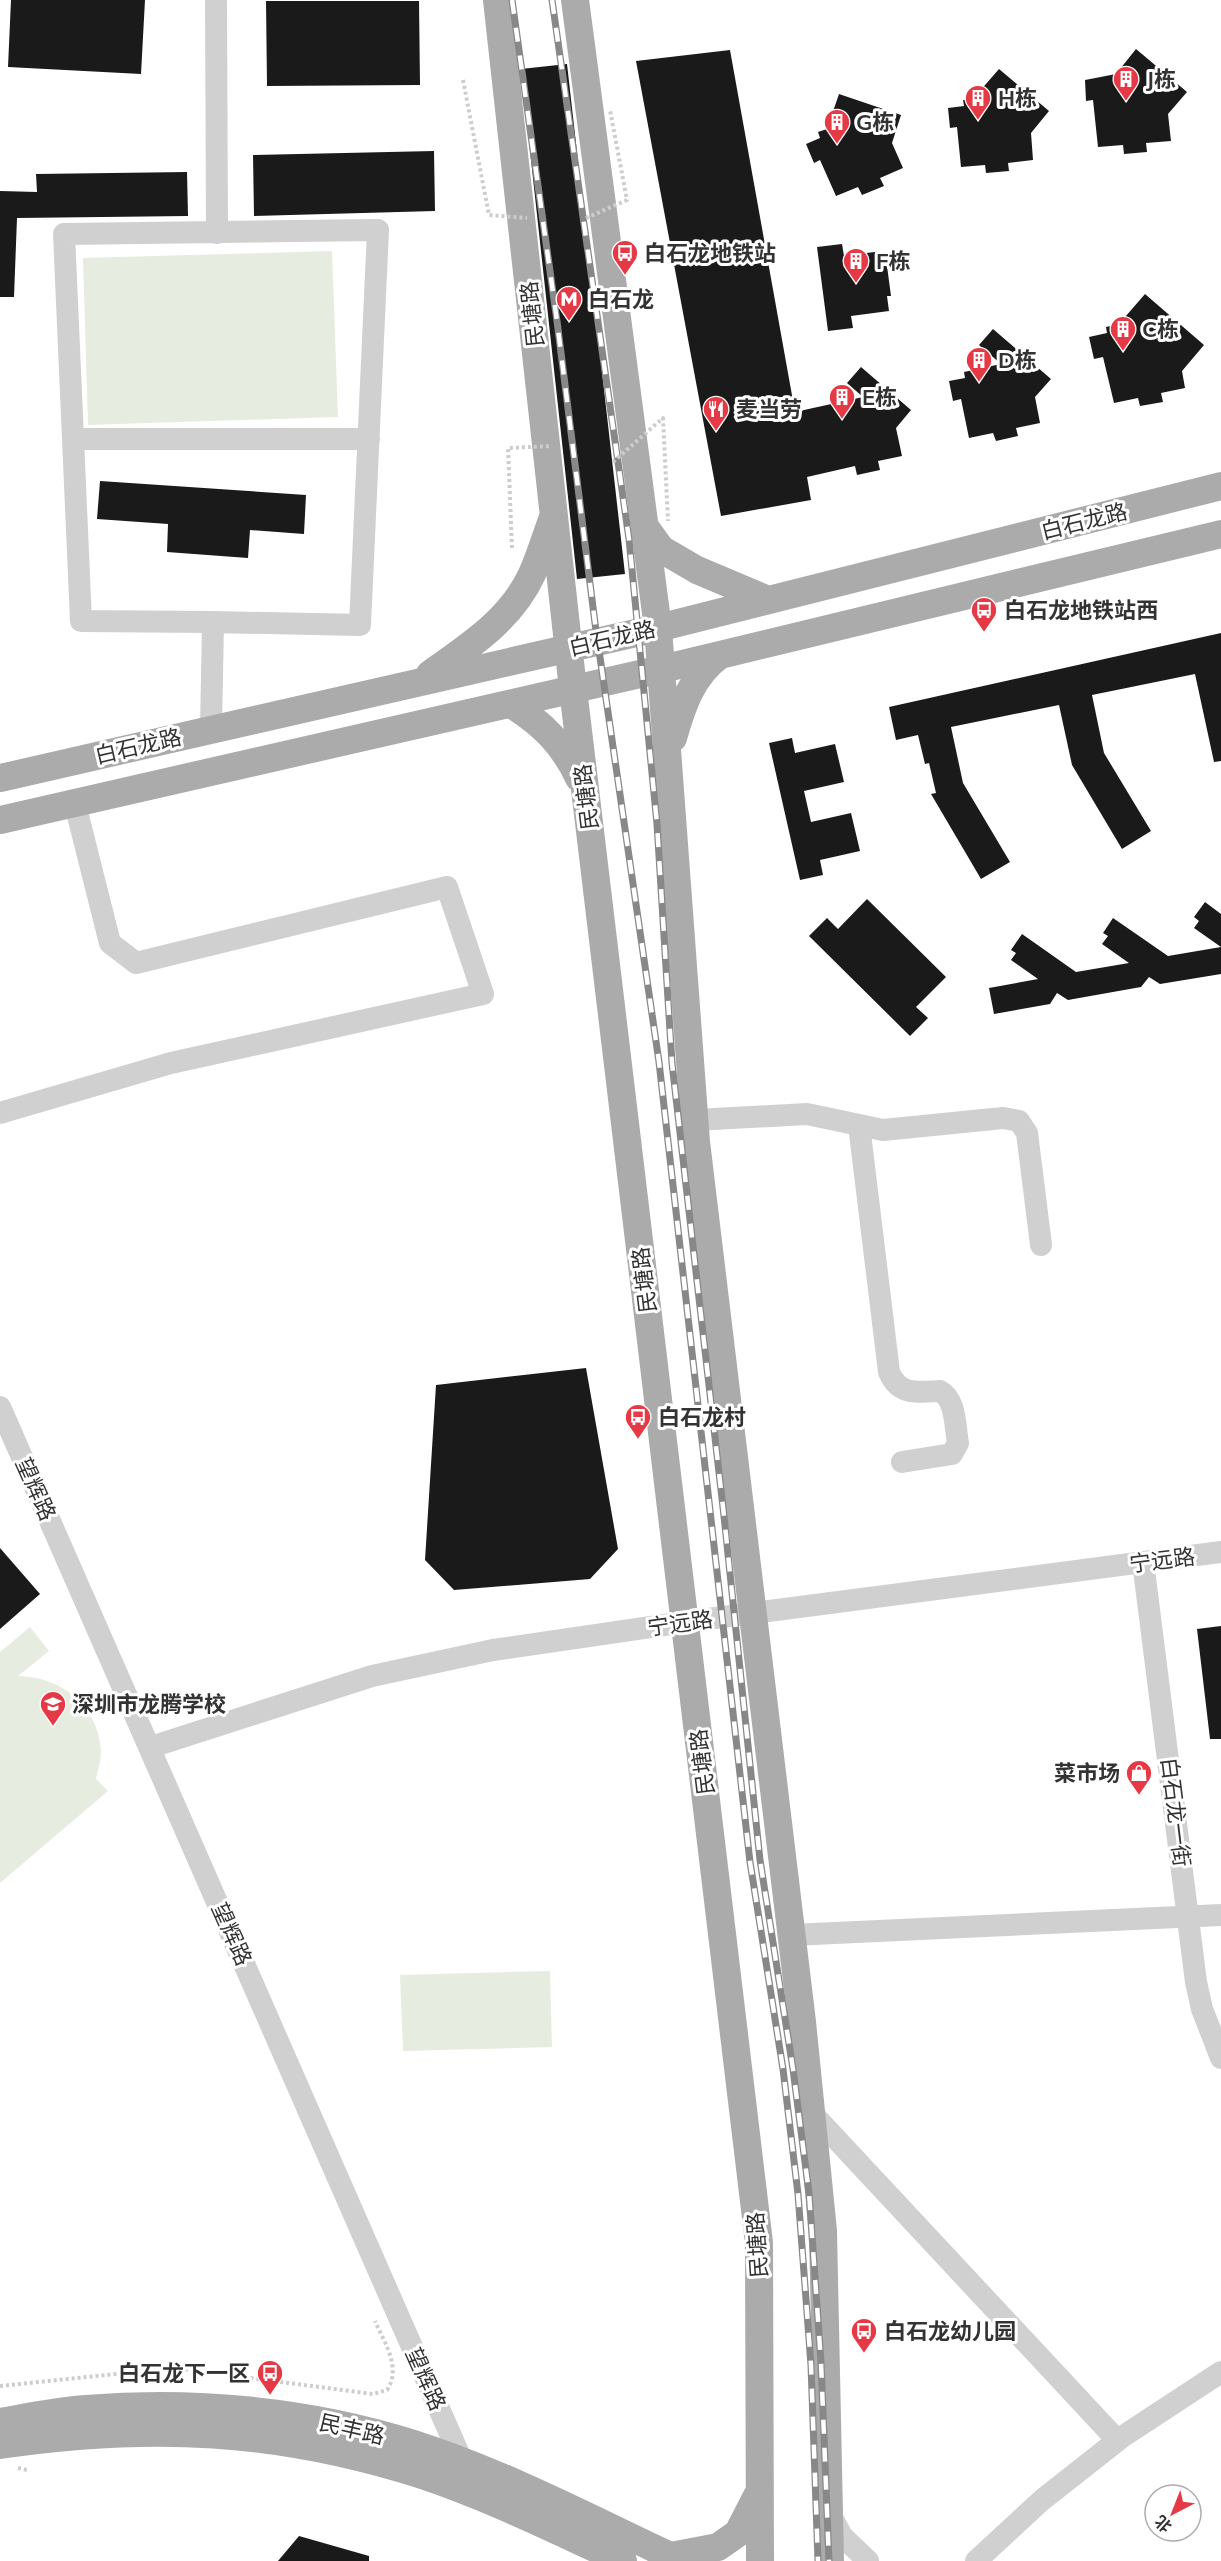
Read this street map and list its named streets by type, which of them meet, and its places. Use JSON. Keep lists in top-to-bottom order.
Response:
{
  "streets": {
    "main road": ["民塘路", "白石龙路", "民丰路"],
    "street": ["望辉路", "宁远路", "白石龙一街"]
  },
  "crossings": [
    ["民塘路", "白石龙路"],
    ["民塘路", "宁远路"],
    ["望辉路", "宁远路"],
    ["望辉路", "民丰路"],
    ["宁远路", "白石龙一街"]
  ],
  "places": {
    "building": [
      "J栋",
      "H栋",
      "G栋",
      "F栋",
      "C栋",
      "D栋",
      "E栋"
    ],
    "bus stop": [
      "白石龙地铁站",
      "白石龙地铁站西",
      "白石龙村",
      "白石龙幼儿园",
      "白石龙下一区"
    ],
    "metro station": ["白石龙"],
    "restaurant": ["麦当劳"],
    "school or university": ["深圳市龙腾学校"],
    "shop": ["菜市场"]
  },
  "north": "bottom left"
}
